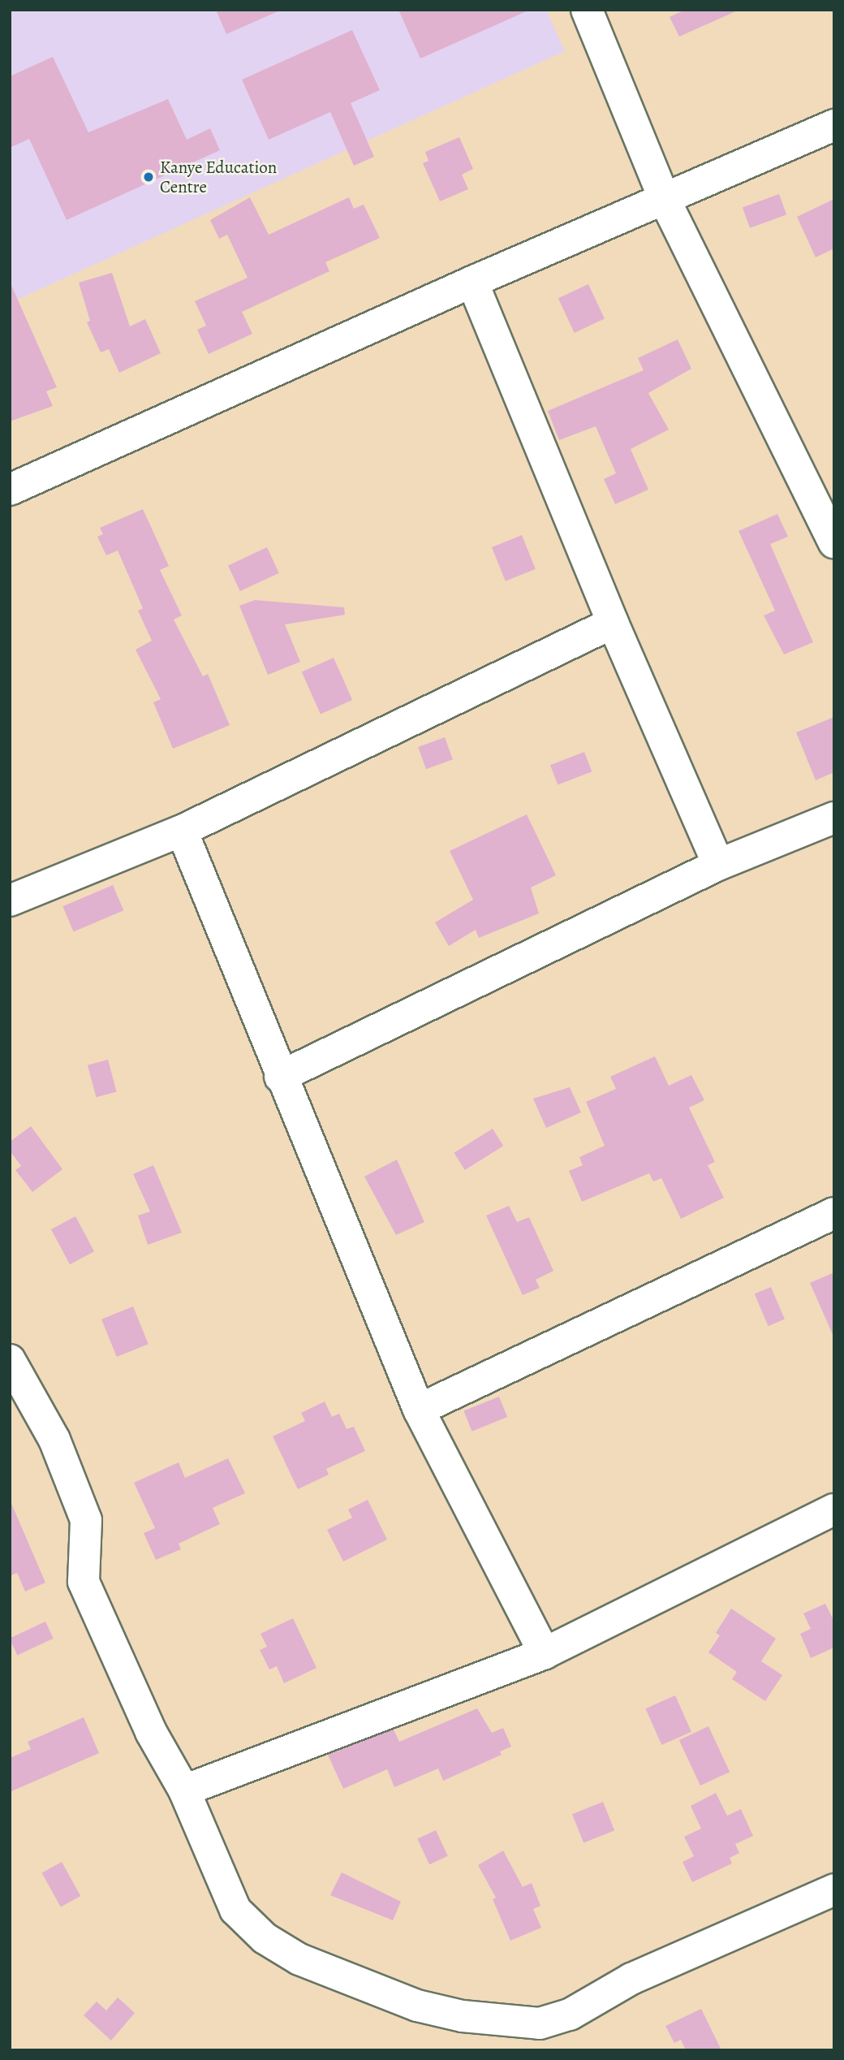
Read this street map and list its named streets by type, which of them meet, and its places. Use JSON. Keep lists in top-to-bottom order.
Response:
{
  "places": ["Kanye Education Centre"]
}
